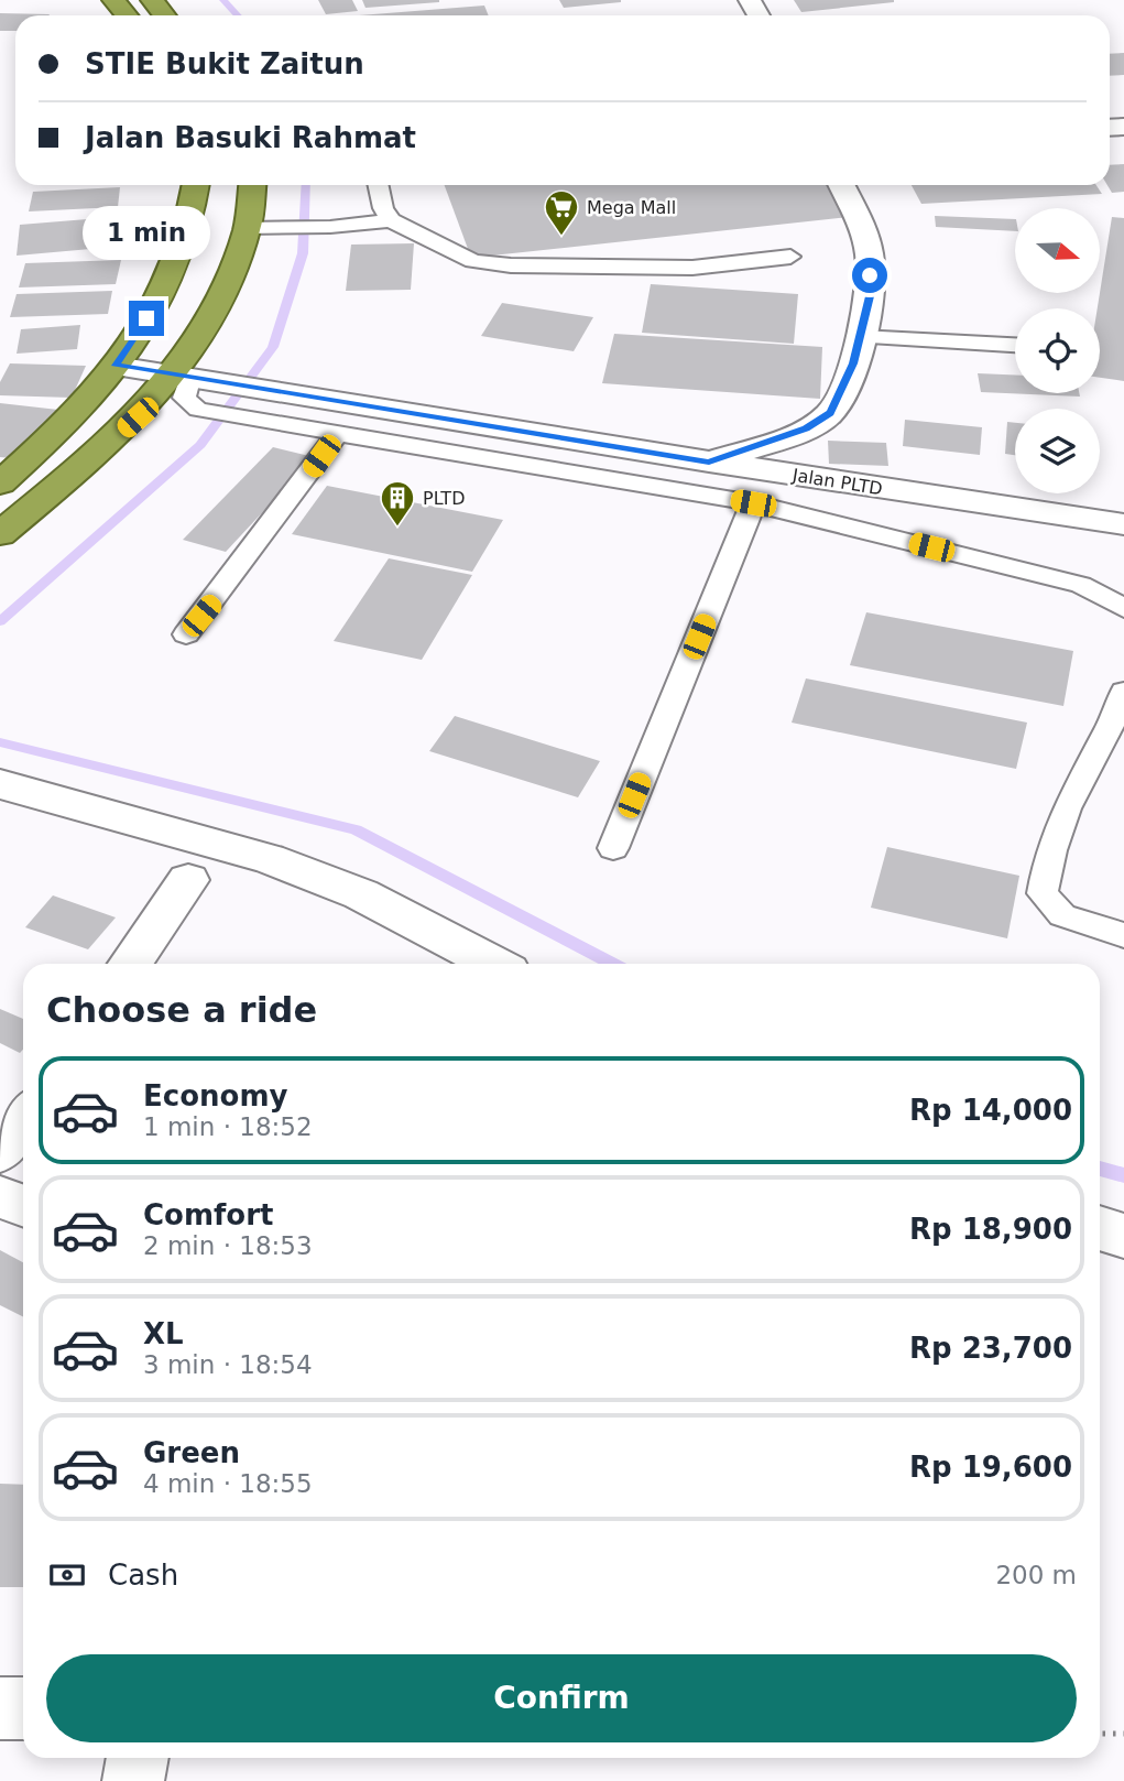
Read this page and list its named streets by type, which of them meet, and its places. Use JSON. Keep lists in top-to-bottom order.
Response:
{
  "streets": {
    "street": ["Jalan PLTD"]
  },
  "places": {
    "supermarket": ["Mega Mall"],
    "building": ["PLTD"]
  },
  "north": "right",
  "page": {
    "banner": ["STIE Bukit Zaitun", "Jalan Basuki Rahmat"],
    "bubble": "1 min",
    "heading": "Choose a ride",
    "list": [
      {
        "name": "Economy",
        "note": "1 min · 18:52",
        "value": "Rp 14,000"
      },
      {
        "name": "Comfort",
        "note": "2 min · 18:53",
        "value": "Rp 18,900"
      },
      {
        "name": "XL",
        "note": "3 min · 18:54",
        "value": "Rp 23,700"
      },
      {
        "name": "Green",
        "note": "4 min · 18:55",
        "value": "Rp 19,600"
      }
    ],
    "pay": ["Cash", "200 m"],
    "buttons": "Confirm"
  }
}
